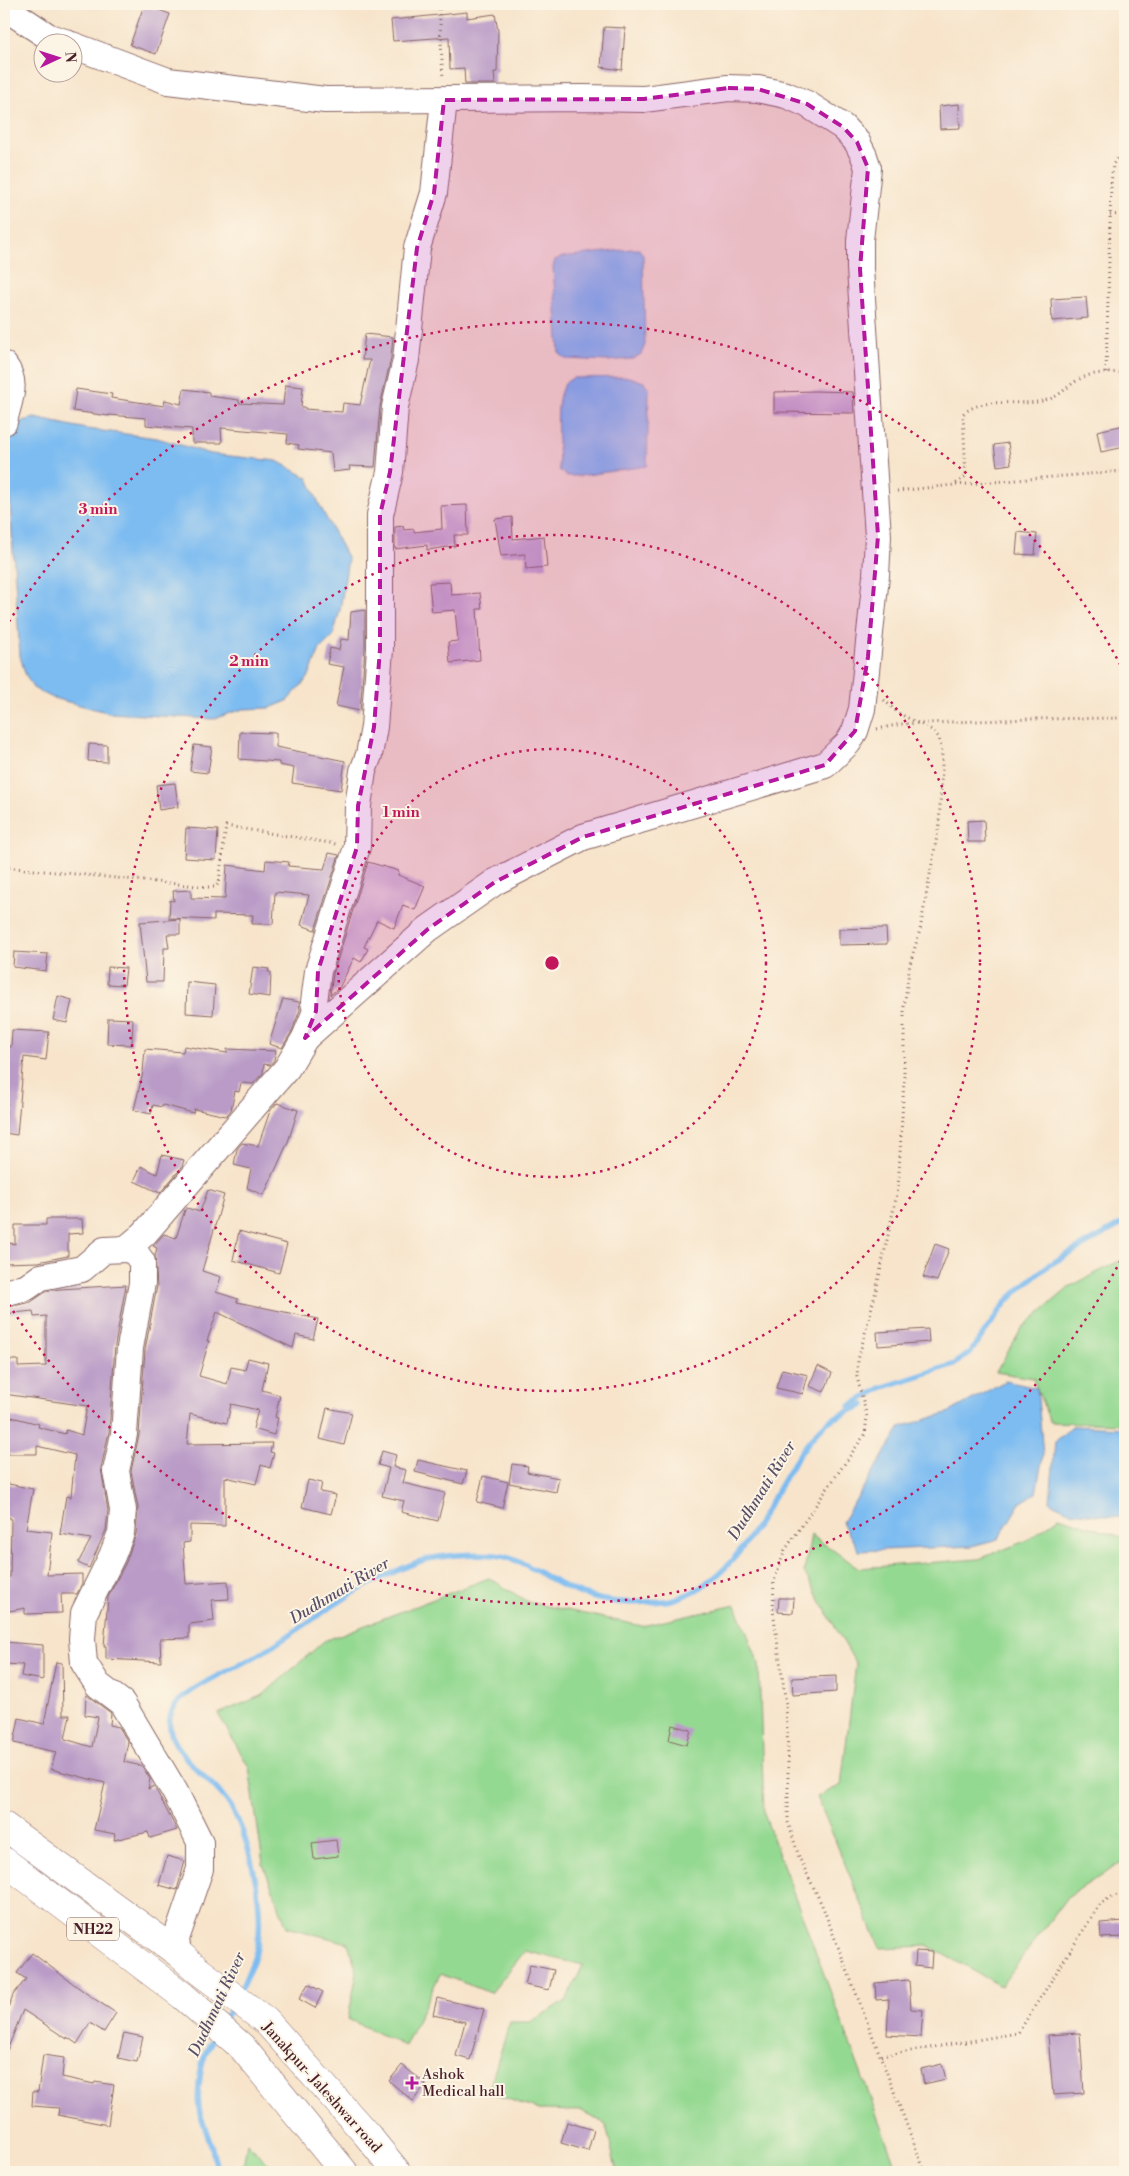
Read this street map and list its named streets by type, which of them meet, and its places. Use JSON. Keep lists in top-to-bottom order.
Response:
{
  "streets": {
    "highway": ["NH22", "Janakpur- Jaleshwar road"]
  },
  "water": ["Dudhmati River"],
  "places": {
    "health": ["Ashok Medical hall"]
  },
  "north": "right",
  "rings": ["3 min", "2 min", "1 min"]
}
